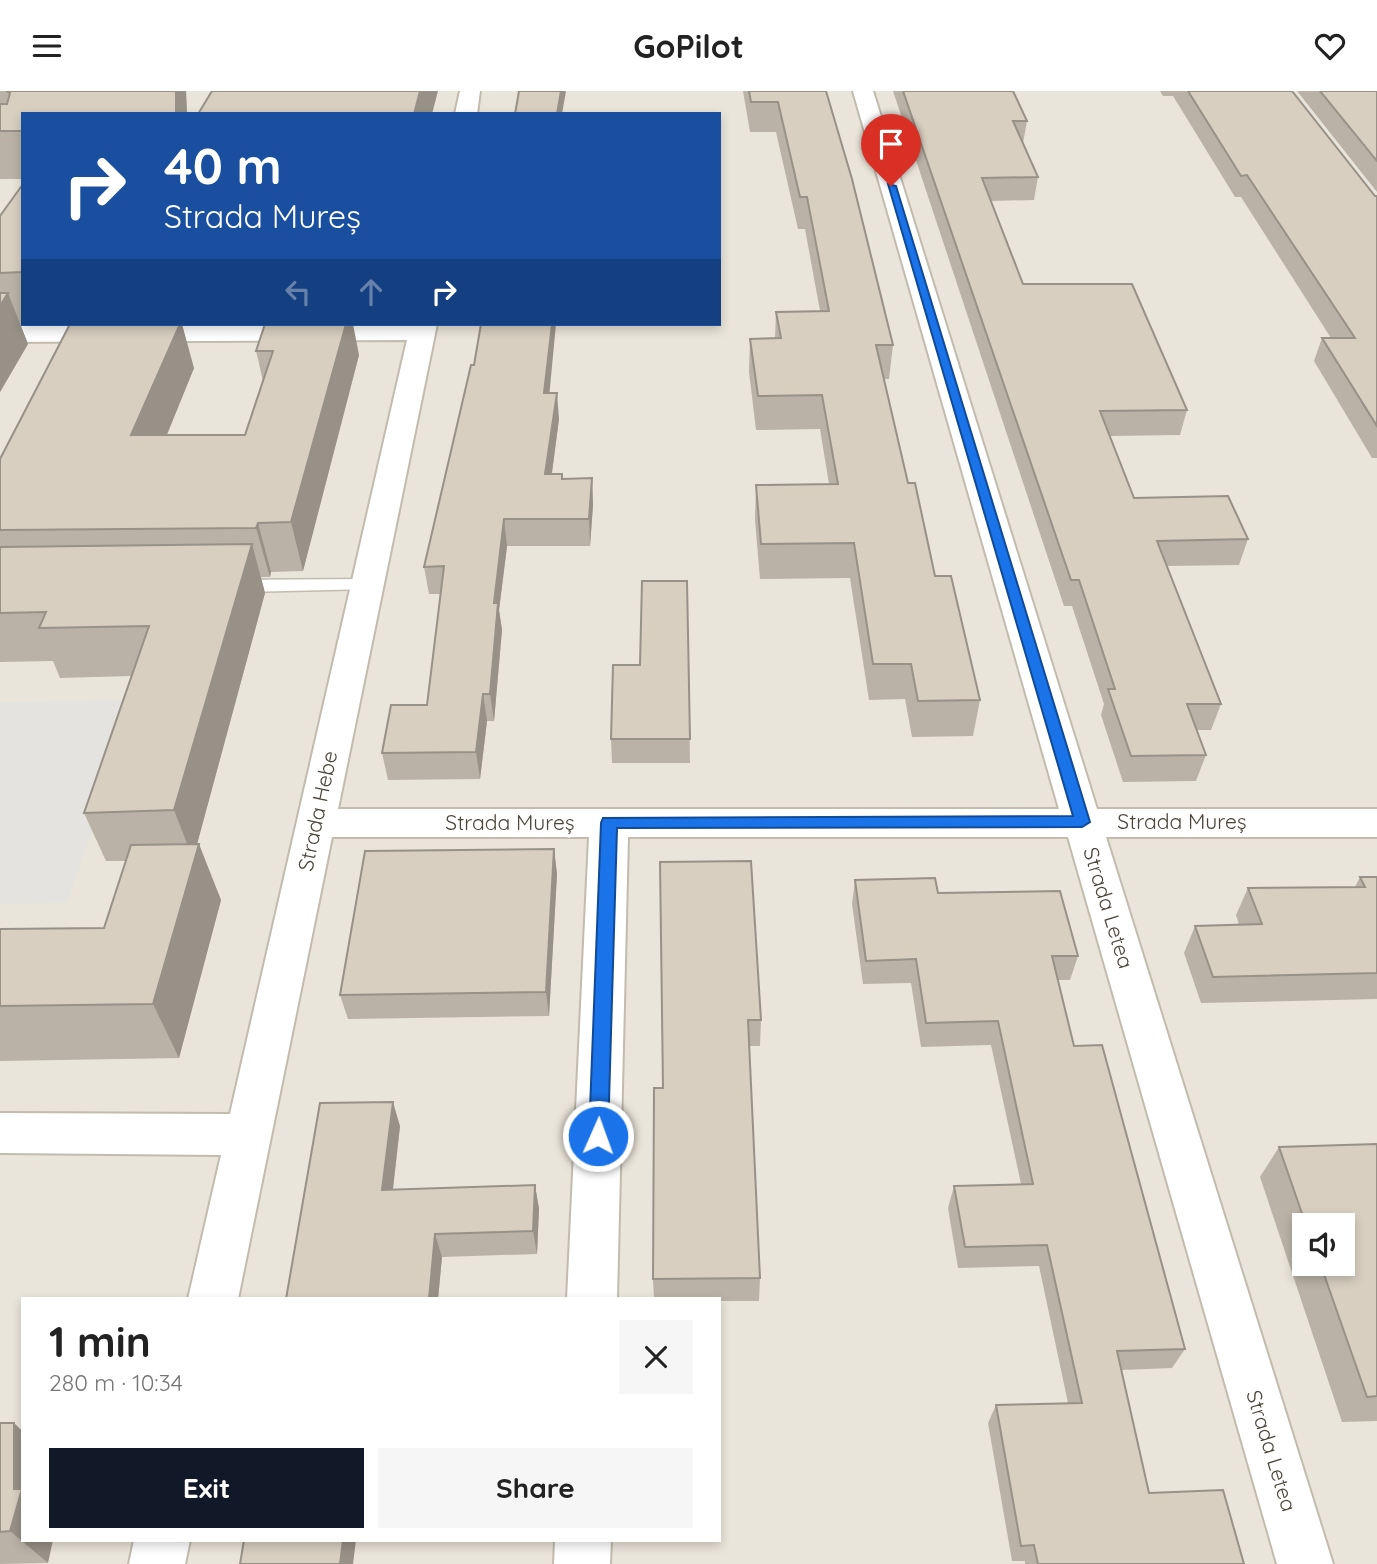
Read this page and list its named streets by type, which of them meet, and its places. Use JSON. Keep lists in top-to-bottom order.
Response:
{
  "streets": {
    "street": ["Strada Hebe", "Strada Mureș", "Strada Letea"]
  },
  "crossings": [
    ["Strada Hebe", "Strada Mureș"],
    ["Strada Mureș", "Strada Letea"]
  ],
  "page": {
    "header": "GoPilot",
    "turn": ["40 m", "Strada Mureș"],
    "heading": ["1 min", "280 m · 10:34"],
    "buttons": ["Exit", "Share"]
  }
}
